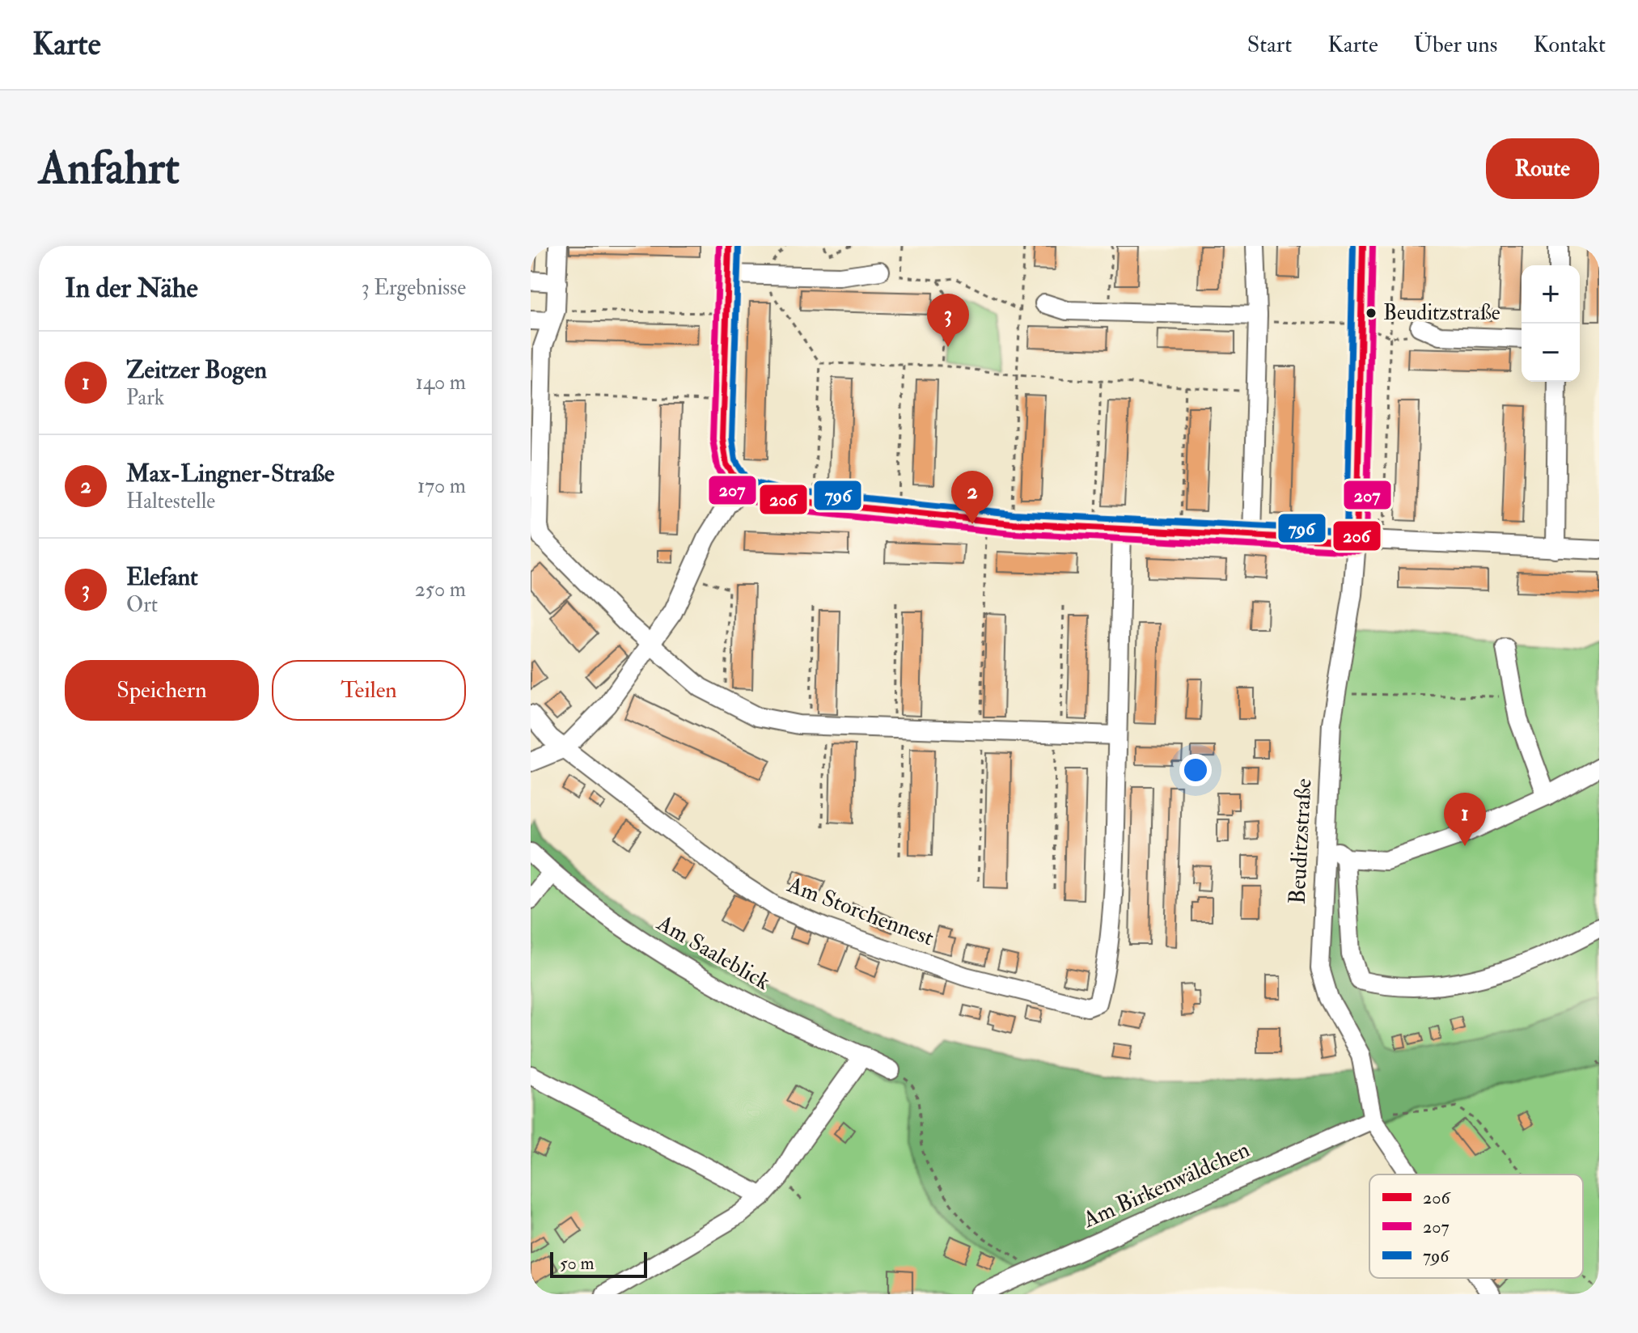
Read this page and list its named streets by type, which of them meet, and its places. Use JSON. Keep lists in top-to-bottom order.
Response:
{
  "streets": {
    "street": [
      "Beuditzstraße",
      "Am Storchennest",
      "Am Saaleblick",
      "Am Birkenwäldchen"
    ]
  },
  "crossings": [
    ["Beuditzstraße", "Am Birkenwäldchen"]
  ],
  "places": ["Beuditzstraße"],
  "lines": ["transit line 206", "transit line 207", "transit line 796"],
  "legend": ["206", "207", "796"],
  "scale_bar": "50 m",
  "page": {
    "header": "Karte",
    "nav": [
      "Start",
      "Karte",
      "Über uns",
      "Kontakt"
    ],
    "buttons": [
      "Route",
      ["Speichern", "Teilen"]
    ],
    "title": "Anfahrt",
    "heading": ["In der Nähe", "3 Ergebnisse"],
    "map_buttons": ["+", "−"],
    "pins": ["3", "2", "1"],
    "list": [
      {
        "mark": "1",
        "name": "Zeitzer Bogen",
        "note": "Park",
        "value": "140 m"
      },
      {
        "mark": "2",
        "name": "Max-Lingner-Straße",
        "note": "Haltestelle",
        "value": "170 m"
      },
      {
        "mark": "3",
        "name": "Elefant",
        "note": "Ort",
        "value": "250 m"
      }
    ],
    "scale": "50 m"
  }
}
